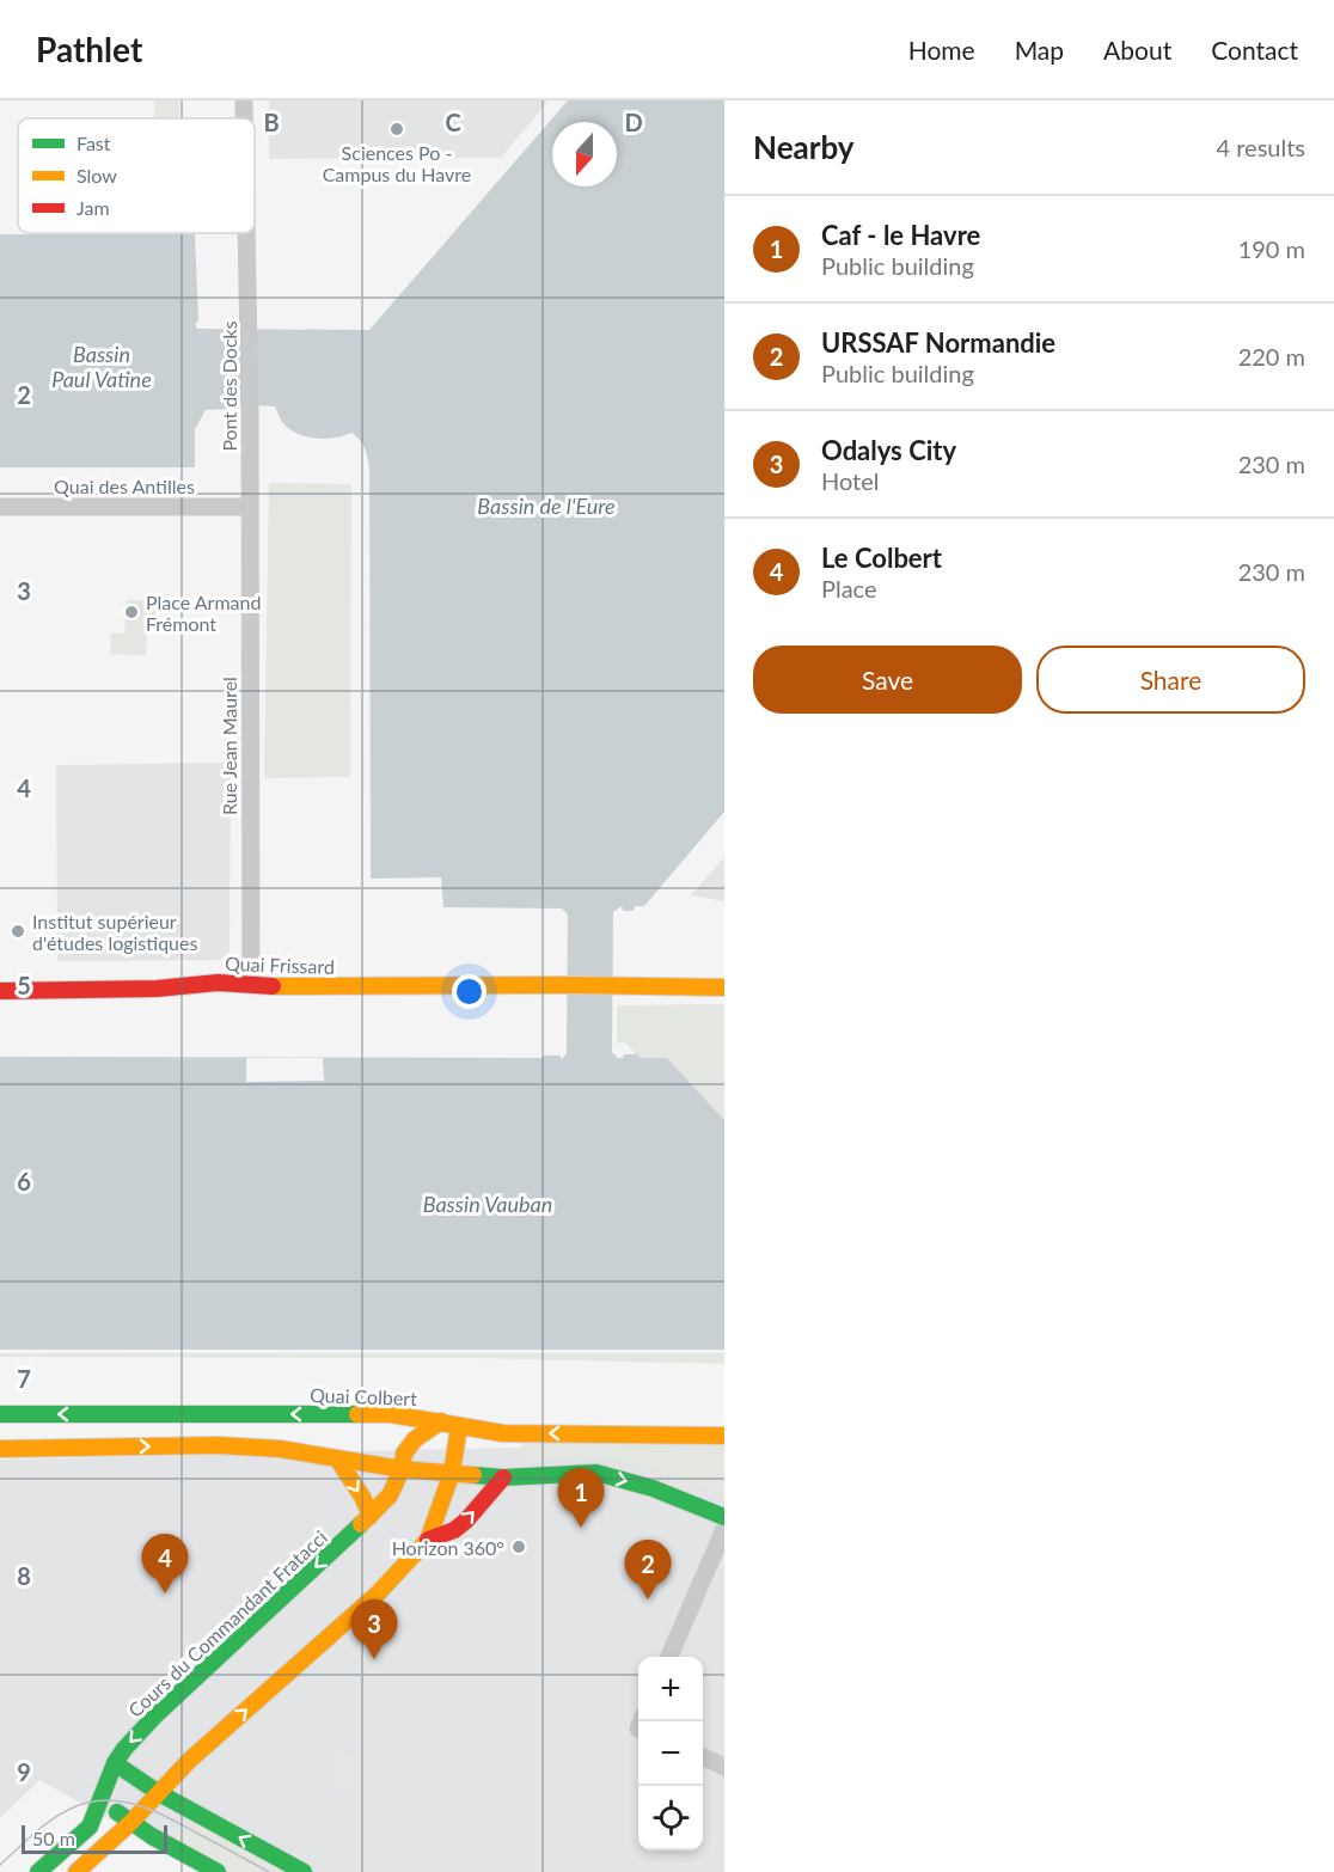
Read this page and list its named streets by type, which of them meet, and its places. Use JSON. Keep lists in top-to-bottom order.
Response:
{
  "streets": {
    "main road": ["Quai Frissard", "Quai Colbert", "Cours du Commandant Fratacci"],
    "street": ["Pont des Docks", "Quai des Antilles", "Rue Jean Maurel"]
  },
  "crossings": [
    ["Pont des Docks", "Quai des Antilles"],
    ["Pont des Docks", "Rue Jean Maurel"],
    ["Quai des Antilles", "Rue Jean Maurel"],
    ["Rue Jean Maurel", "Quai Frissard"],
    ["Quai Colbert", "Cours du Commandant Fratacci"]
  ],
  "water": ["Bassin Paul Vatine", "Bassin de l'Eure", "Bassin Vauban"],
  "places": [
    "Sciences Po - Campus du Havre",
    "Place Armand Frémont",
    "Institut supérieur d'études logistiques",
    "Horizon 360°"
  ],
  "legend": ["Fast", "Slow", "Jam"],
  "scale_bar": "50 m",
  "north": "bottom",
  "page": {
    "header": "Pathlet",
    "nav": [
      "Home",
      "Map",
      "About",
      "Contact"
    ],
    "heading": ["Nearby", "4 results"],
    "list": [
      {
        "mark": "1",
        "name": "Caf - le Havre",
        "note": "Public building",
        "value": "190 m"
      },
      {
        "mark": "2",
        "name": "URSSAF Normandie",
        "note": "Public building",
        "value": "220 m"
      },
      {
        "mark": "3",
        "name": "Odalys City",
        "note": "Hotel",
        "value": "230 m"
      },
      {
        "mark": "4",
        "name": "Le Colbert",
        "note": "Place",
        "value": "230 m"
      }
    ],
    "buttons": ["Save", "Share"],
    "pins": [
      "1",
      "4",
      "2",
      "3"
    ],
    "map_buttons": ["+", "−"],
    "scale": "50 m"
  },
  "grid": {
    "columns": ["B", "C", "D"],
    "rows": [
      "2",
      "3",
      "4",
      "5",
      "6",
      "7",
      "8",
      "9"
    ]
  }
}
